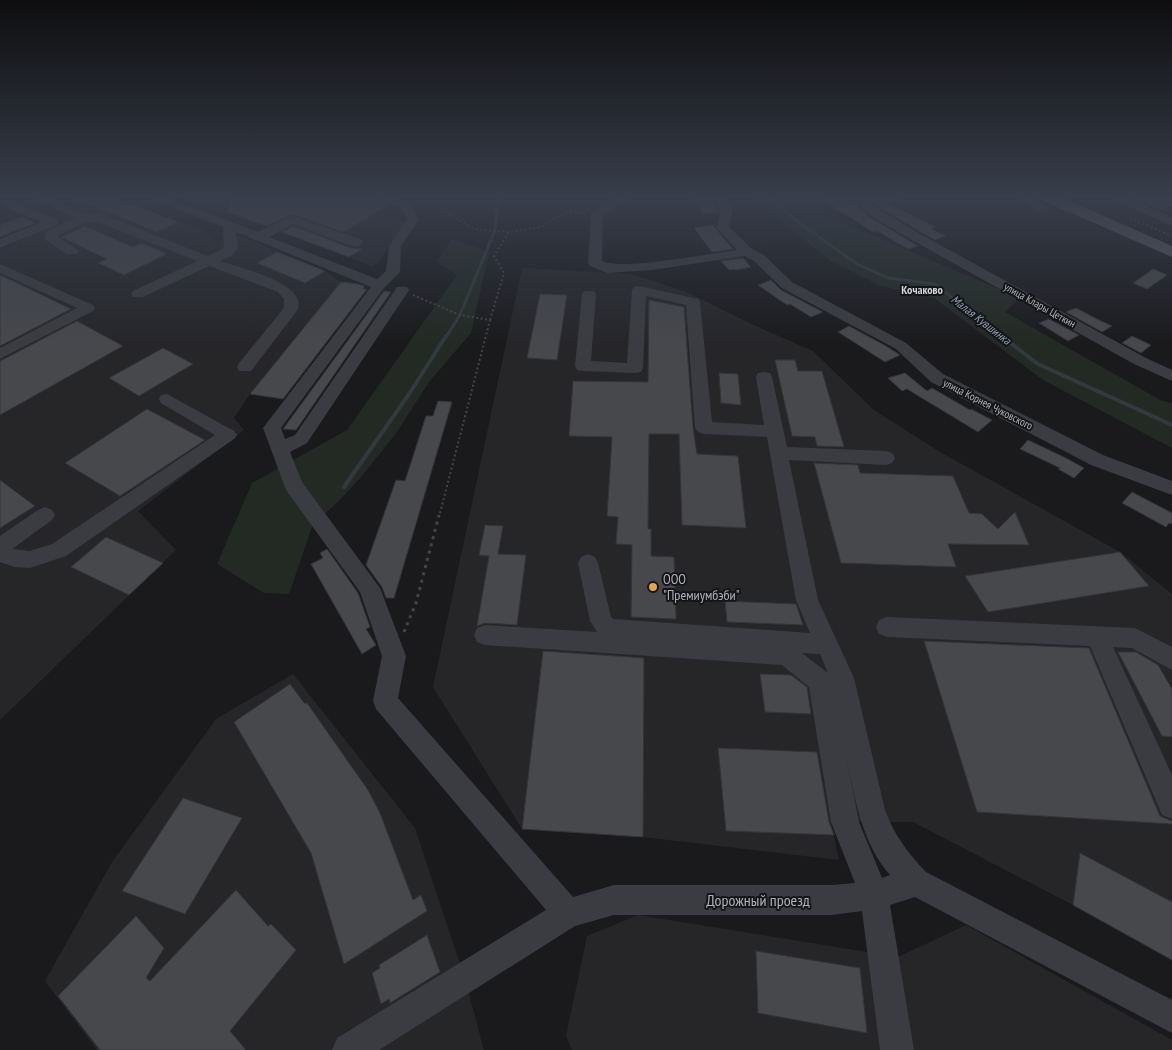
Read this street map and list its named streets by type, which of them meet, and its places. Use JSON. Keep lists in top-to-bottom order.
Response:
{
  "streets": {
    "street": ["улица Клары Цеткин", "улица Корнея Чуковского", "Дорожный проезд"]
  },
  "districts": ["Кочаково"],
  "water": ["Малая Кувшинка"],
  "places": ["ООО \"Премиумбэби\""]
}
